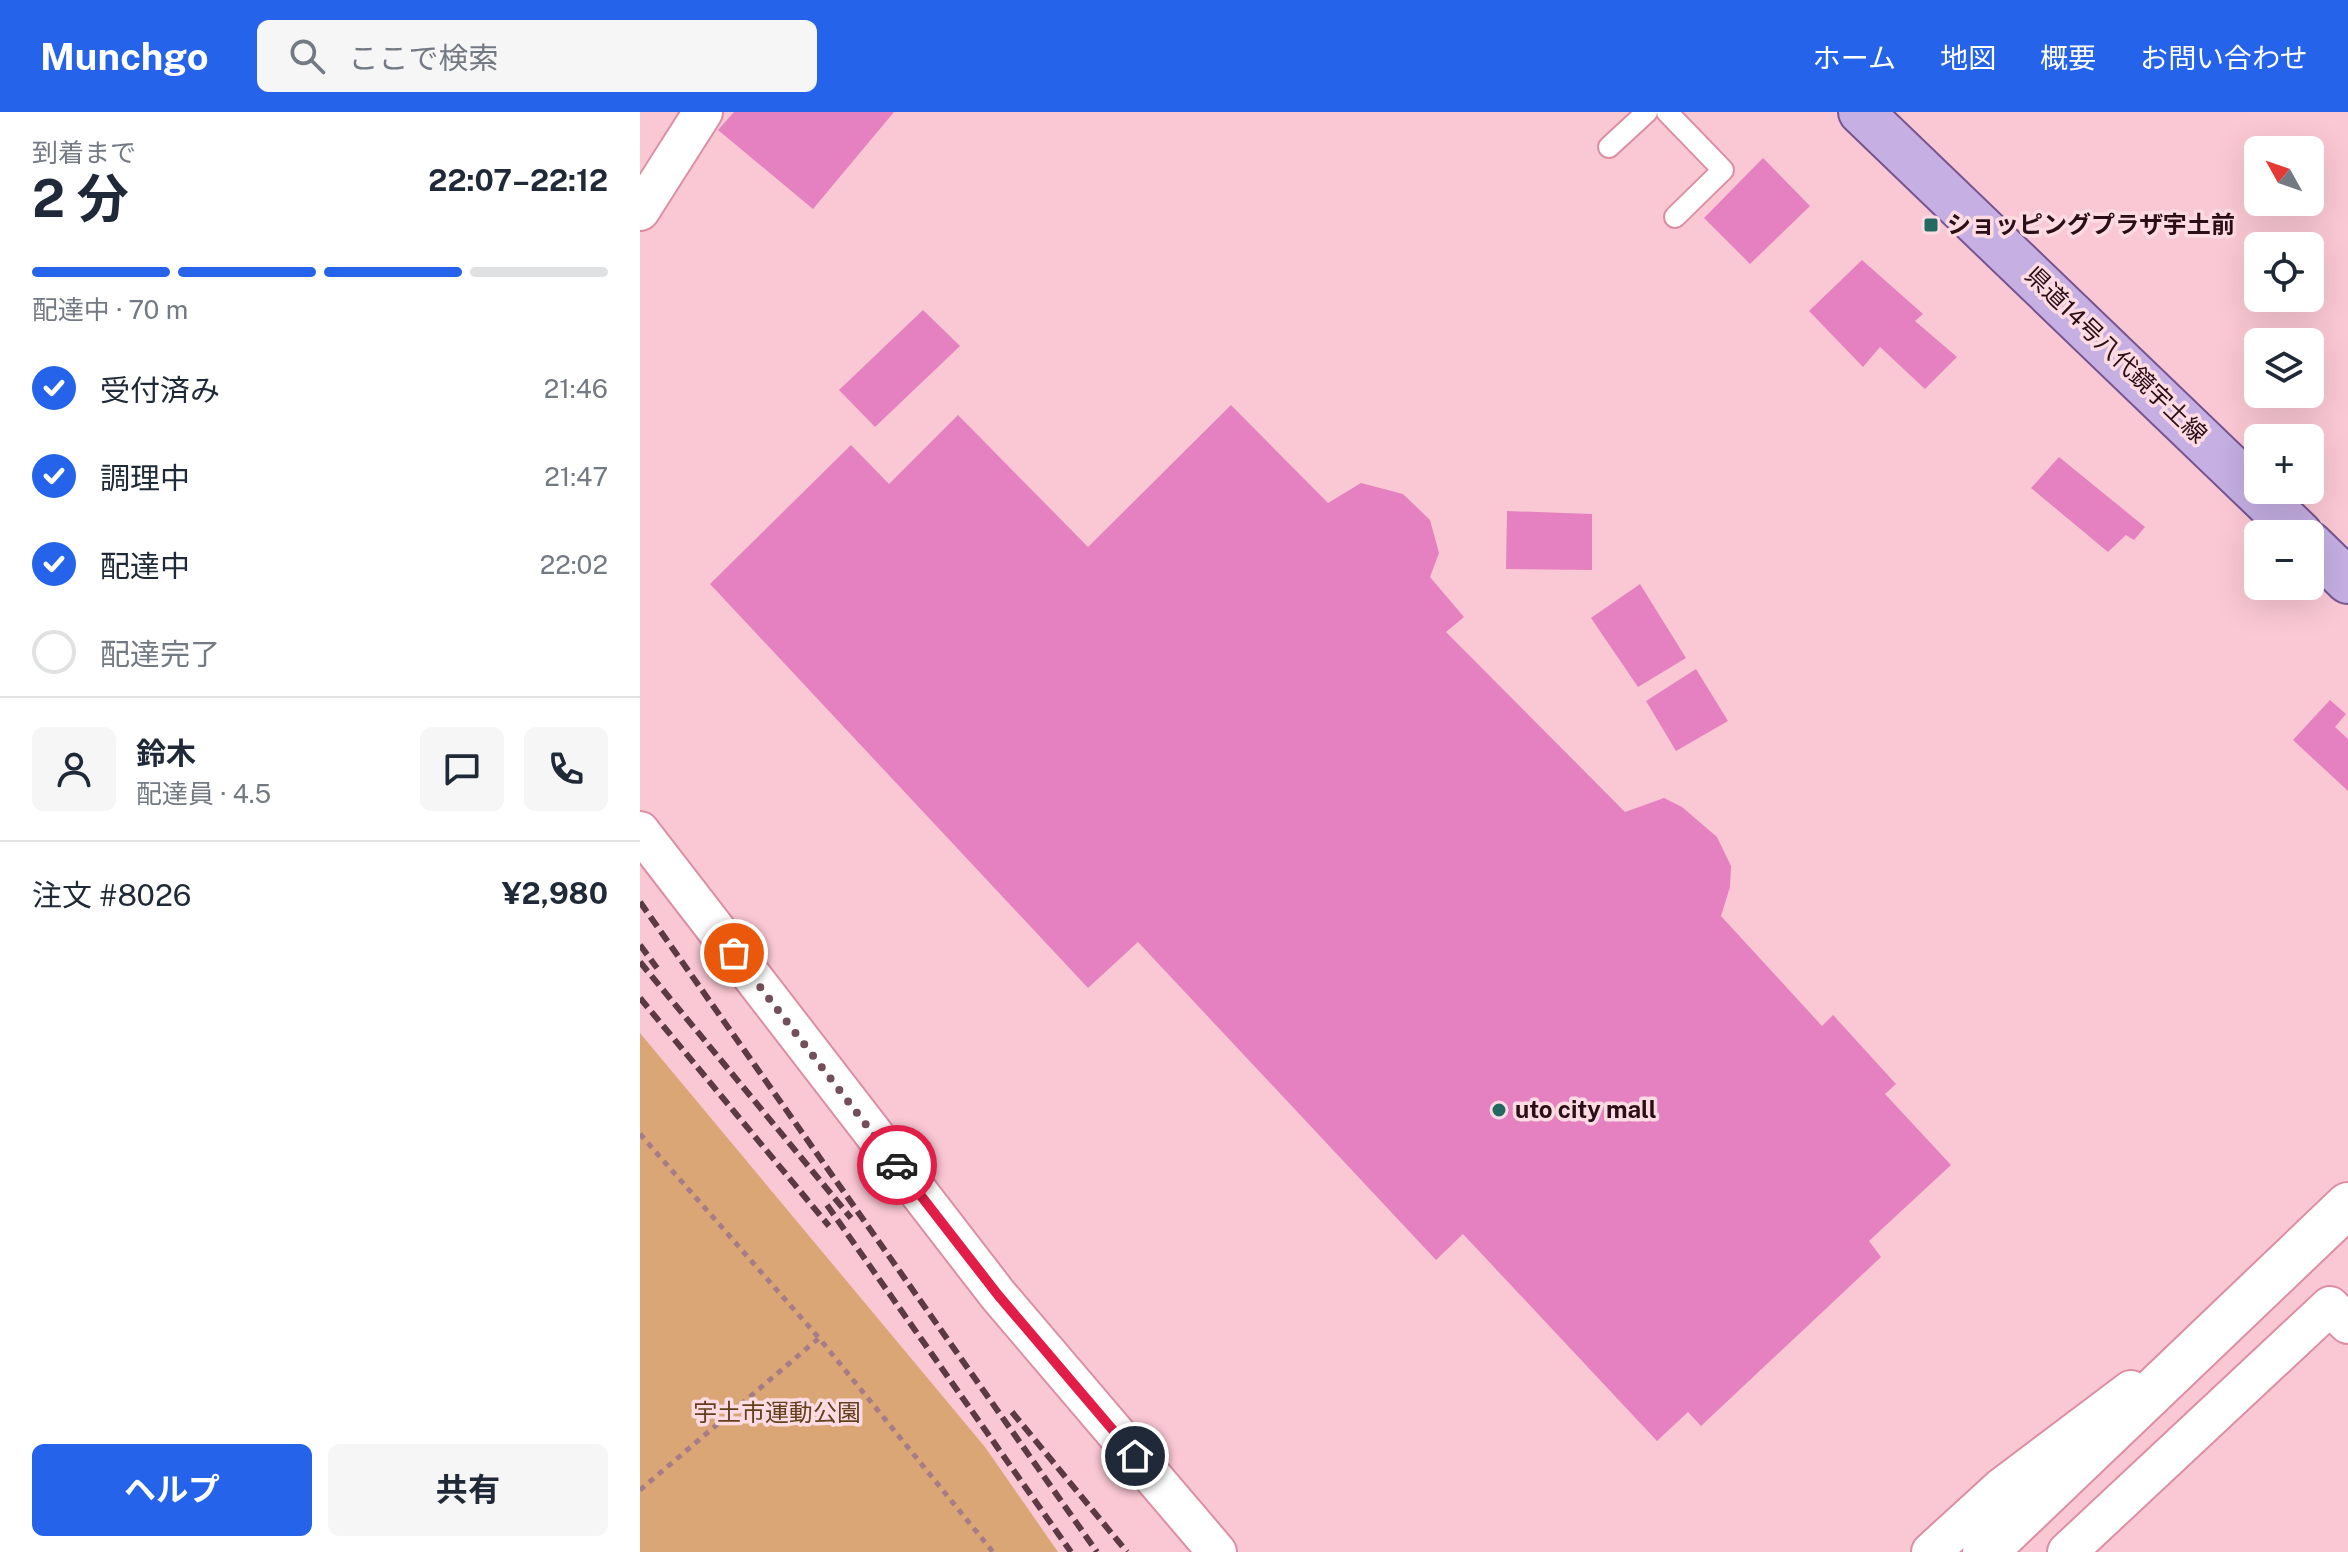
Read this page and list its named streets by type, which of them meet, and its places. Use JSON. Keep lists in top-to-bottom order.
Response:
{
  "streets": {
    "main road": ["県道14号八代鏡宇土線"]
  },
  "parks": ["宇土市運動公園"],
  "places": {
    "transit": ["ショッピングプラザ宇土前"],
    "other": ["uto city mall"]
  },
  "north": "top left",
  "page": {
    "header": "Munchgo",
    "search": "ここで検索",
    "nav": [
      "ホーム",
      "地図",
      "概要",
      "お問い合わせ"
    ],
    "heading": ["2 分", "到着まで", "22:07–22:12"],
    "panel": [
      "鈴木",
      "配達員 · 4.5",
      "注文 #8026",
      "¥2,980"
    ],
    "map_buttons": ["+", "−"],
    "bar": "配達中 · 70 m",
    "list": [
      ["受付済み", "21:46"],
      ["調理中", "21:47"],
      ["配達中", "22:02"],
      "配達完了"
    ],
    "buttons": ["ヘルプ", "共有"]
  }
}
